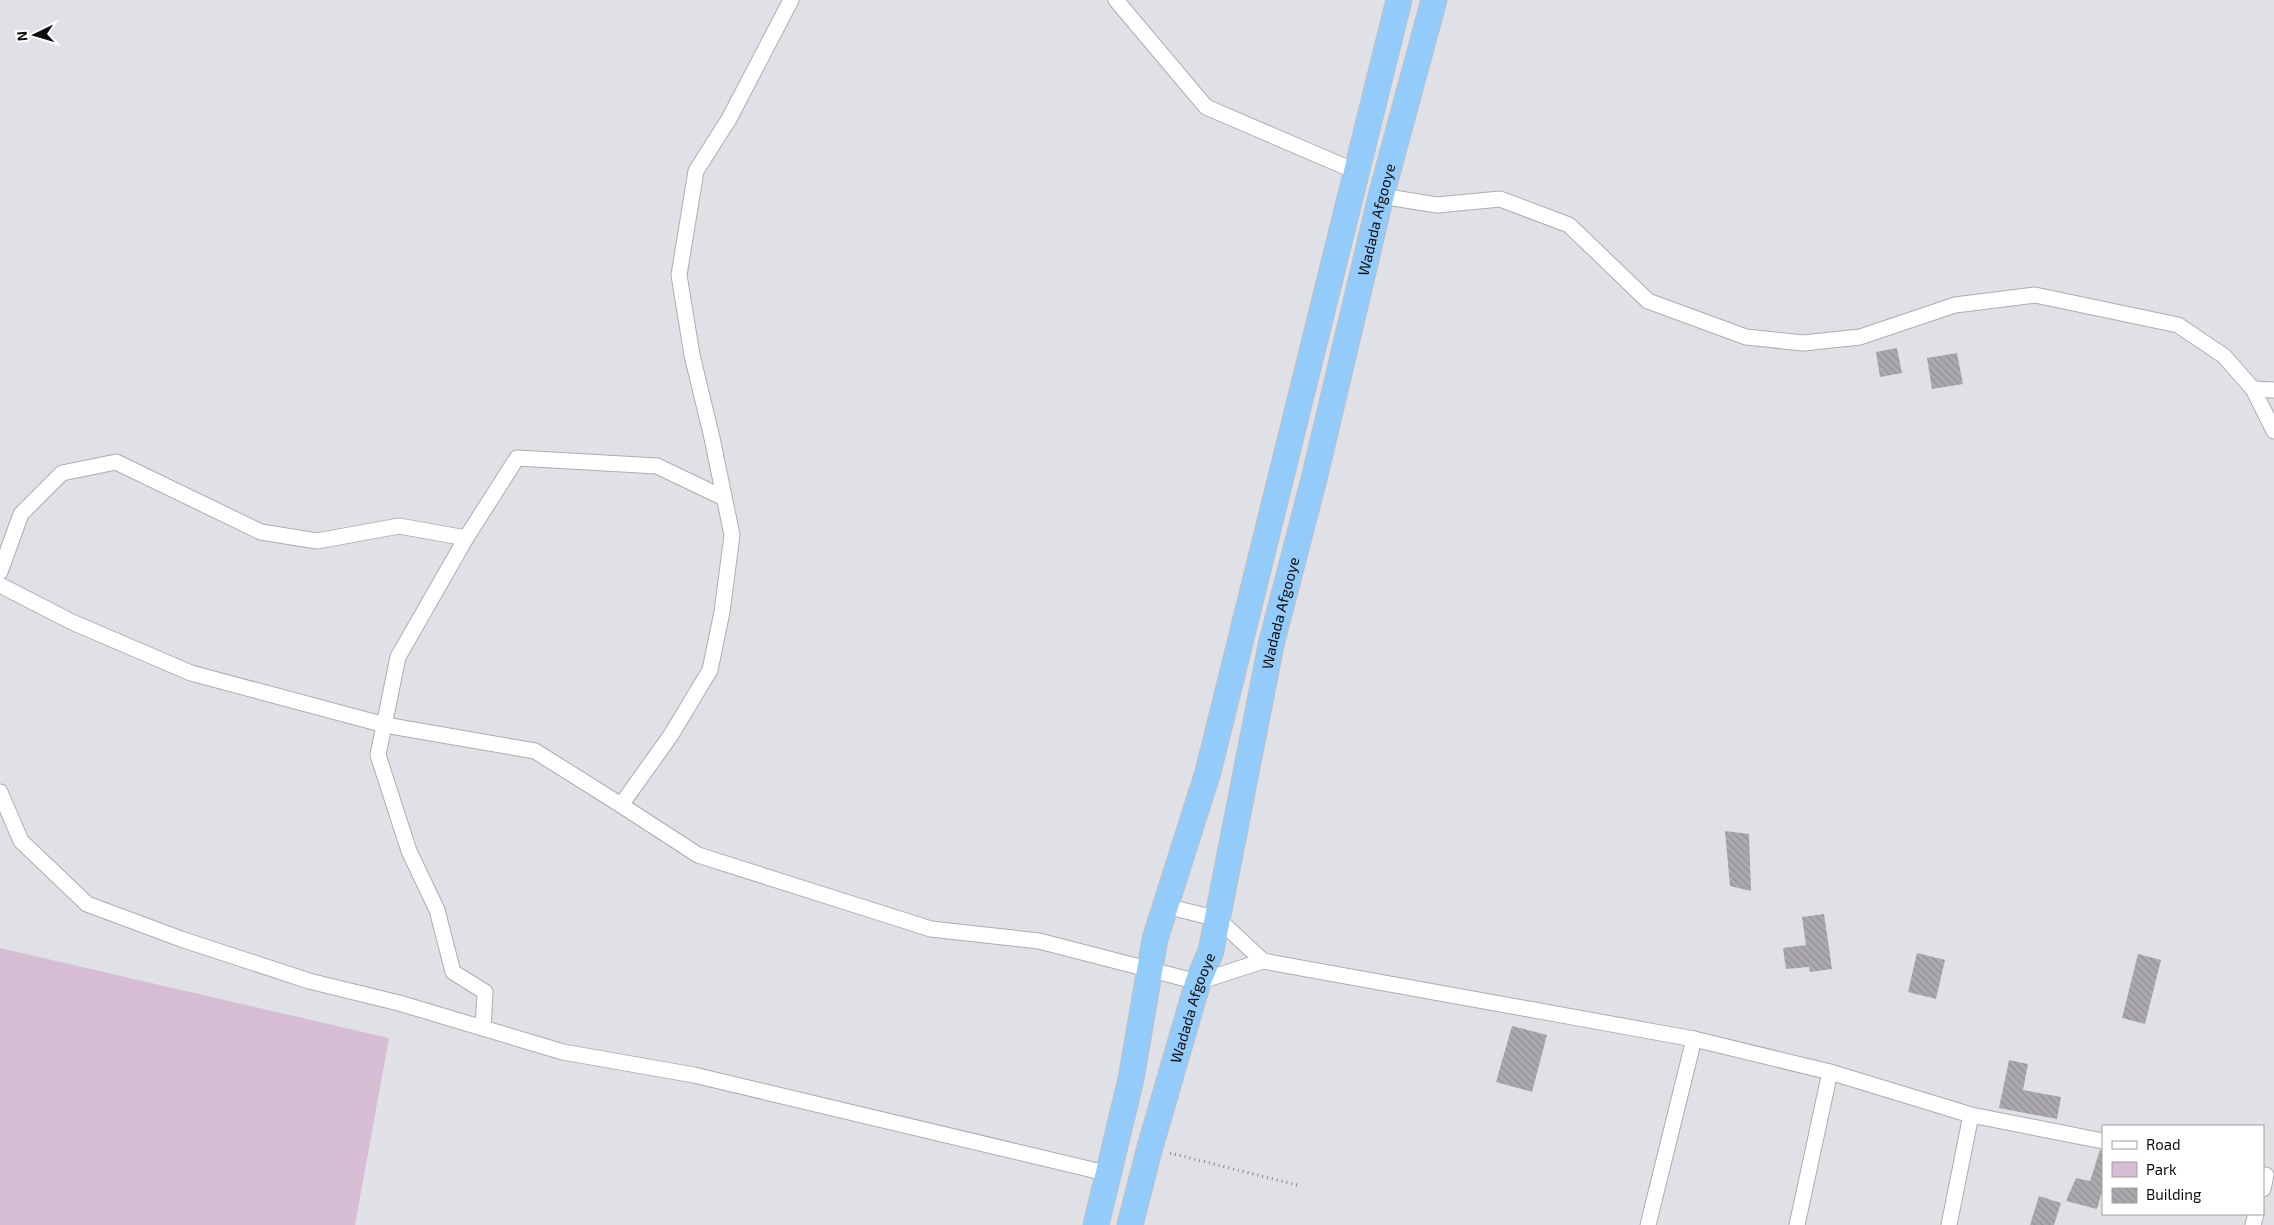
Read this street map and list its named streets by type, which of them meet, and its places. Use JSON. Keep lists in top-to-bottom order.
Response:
{
  "streets": {
    "highway": ["Wadada Afgooye"]
  },
  "legend": ["Road", "Park", "Building"],
  "north": "left"
}
